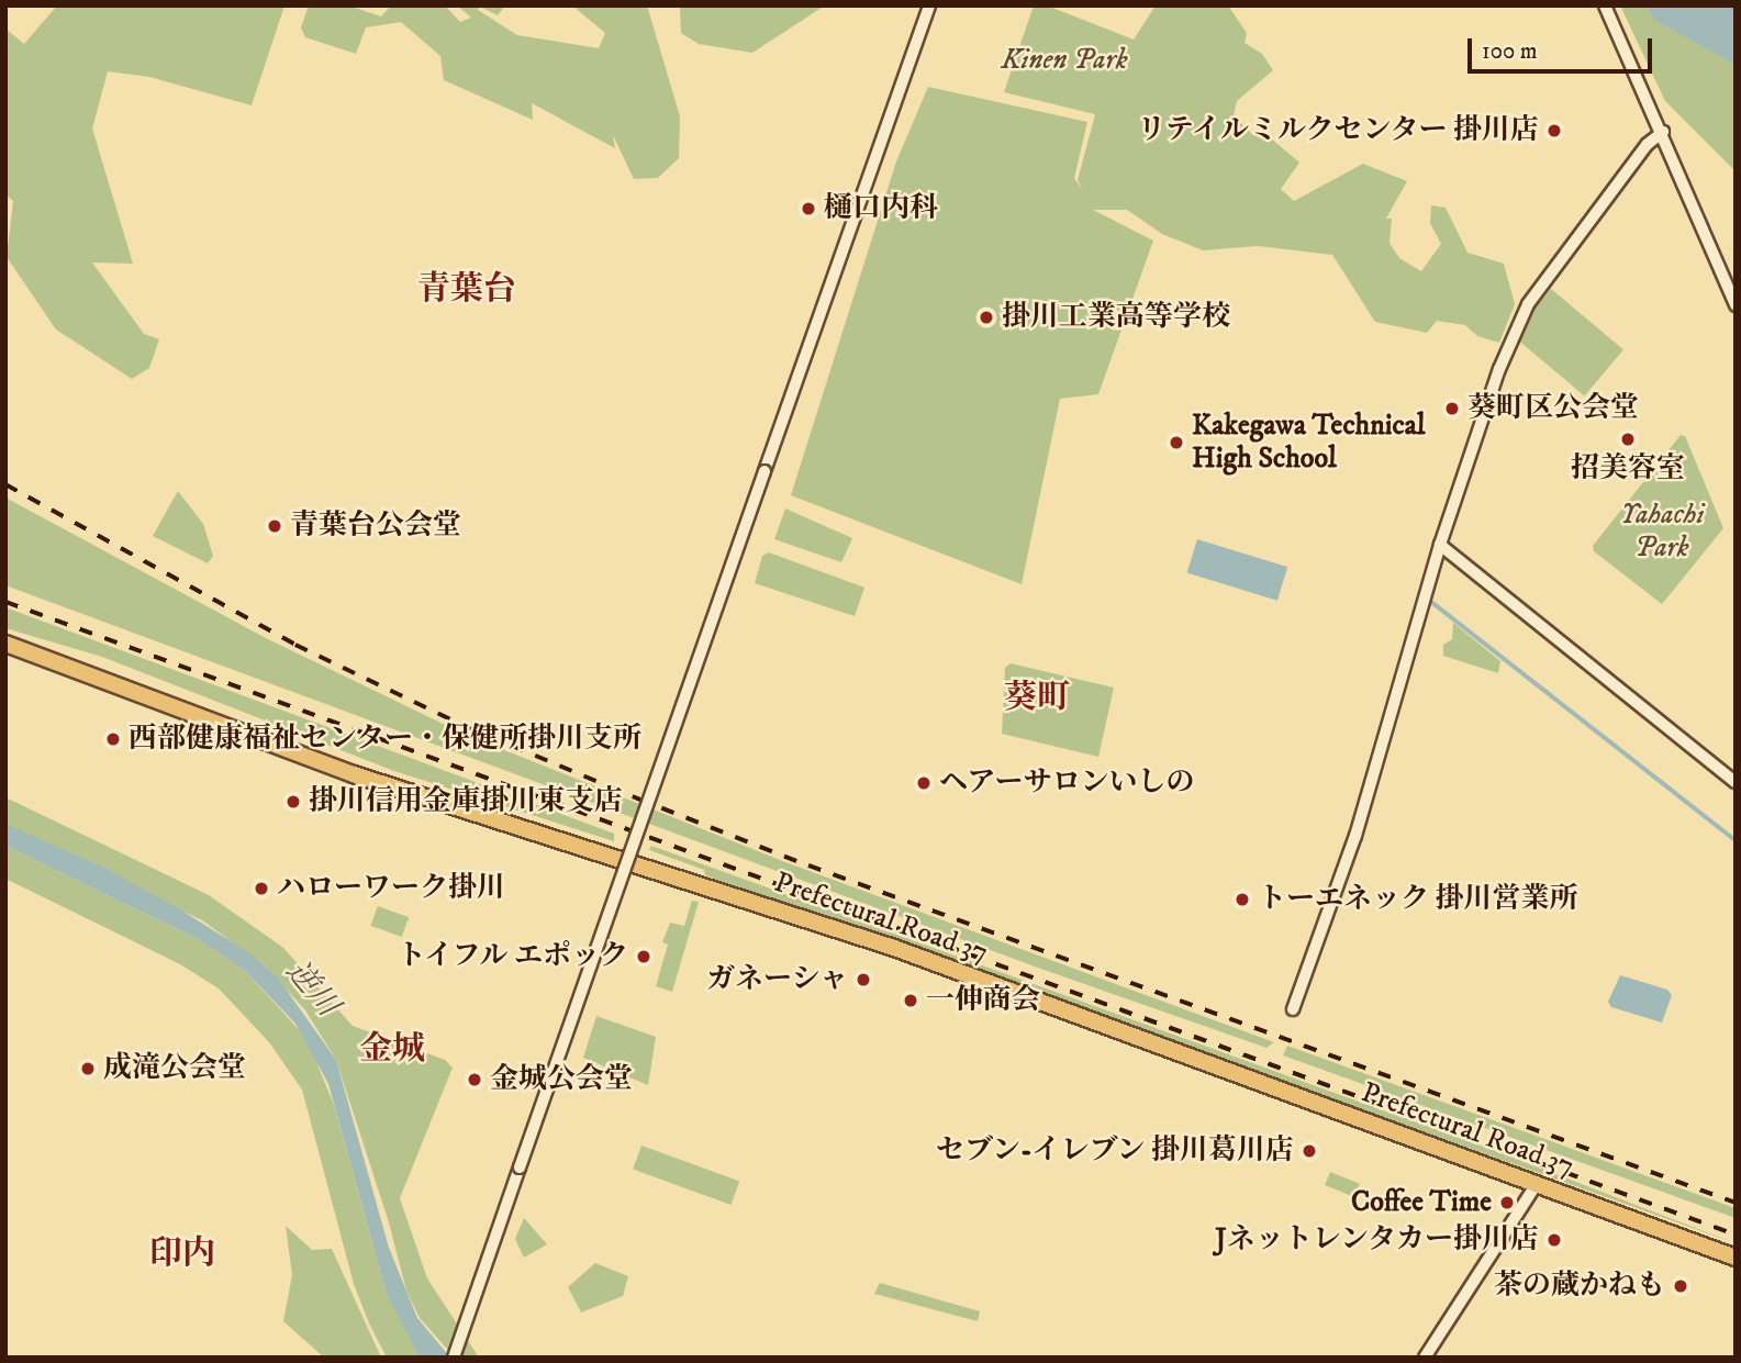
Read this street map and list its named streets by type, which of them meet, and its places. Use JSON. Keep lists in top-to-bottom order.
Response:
{
  "streets": {
    "main road": ["Prefectural Road 37"]
  },
  "districts": [
    "青葉台",
    "葵町",
    "金城",
    "印内"
  ],
  "water": ["逆川"],
  "parks": ["Kinen Park", "Yahachi Park"],
  "places": [
    "リテイルミルクセンター 掛川店",
    "樋口内科",
    "掛川工業高等学校",
    "葵町区公会堂",
    "招美容室",
    "Kakegawa Technical High School",
    "青葉台公会堂",
    "西部健康福祉センター・保健所掛川支所",
    "ヘアーサロンいしの",
    "掛川信用金庫掛川東支店",
    "ハローワーク掛川",
    "トーエネック 掛川営業所",
    "トイフル エポック",
    "ガネーシャ",
    "一伸商会",
    "成滝公会堂",
    "金城公会堂",
    "セブン-イレブン 掛川葛川店",
    "Coffee Time",
    "Jネットレンタカー掛川店",
    "茶の蔵かねも"
  ],
  "scale_bar": "100 m"
}
